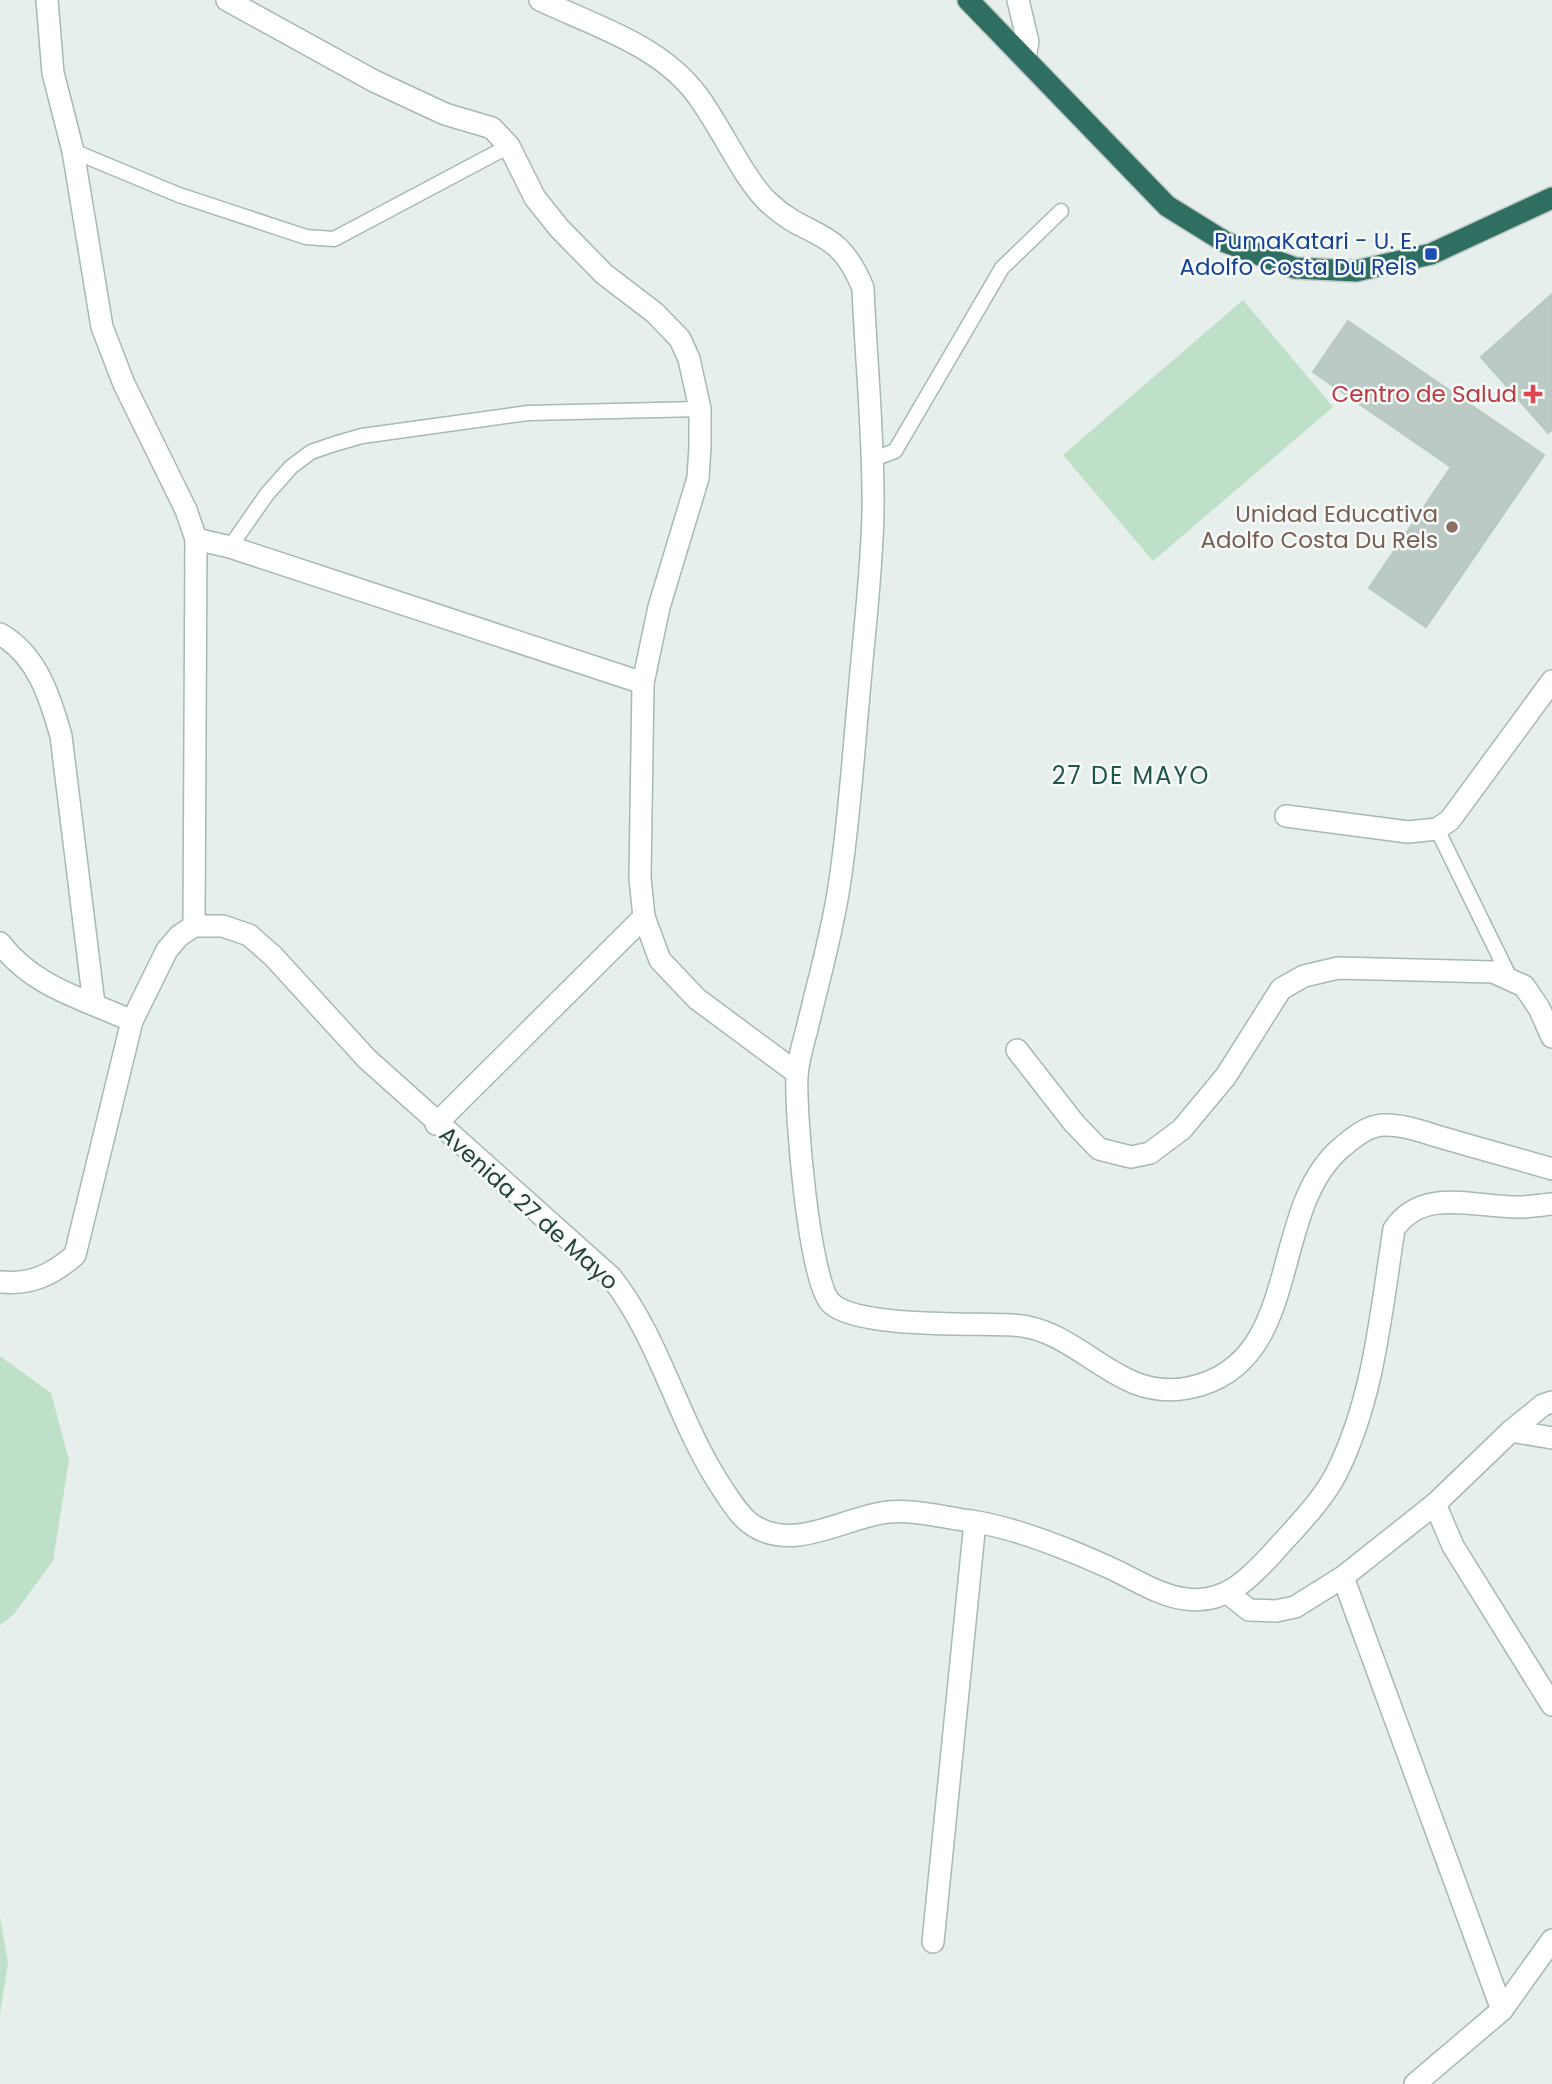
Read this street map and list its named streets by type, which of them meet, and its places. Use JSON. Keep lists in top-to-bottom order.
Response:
{
  "streets": {
    "street": ["Avenida 27 de Mayo"]
  },
  "districts": ["27 DE MAYO"],
  "places": {
    "transit": ["PumaKatari - U. E. Adolfo Costa Du Rels"],
    "health": ["Centro de Salud"],
    "other": ["Unidad Educativa Adolfo Costa Du Rels"]
  }
}
